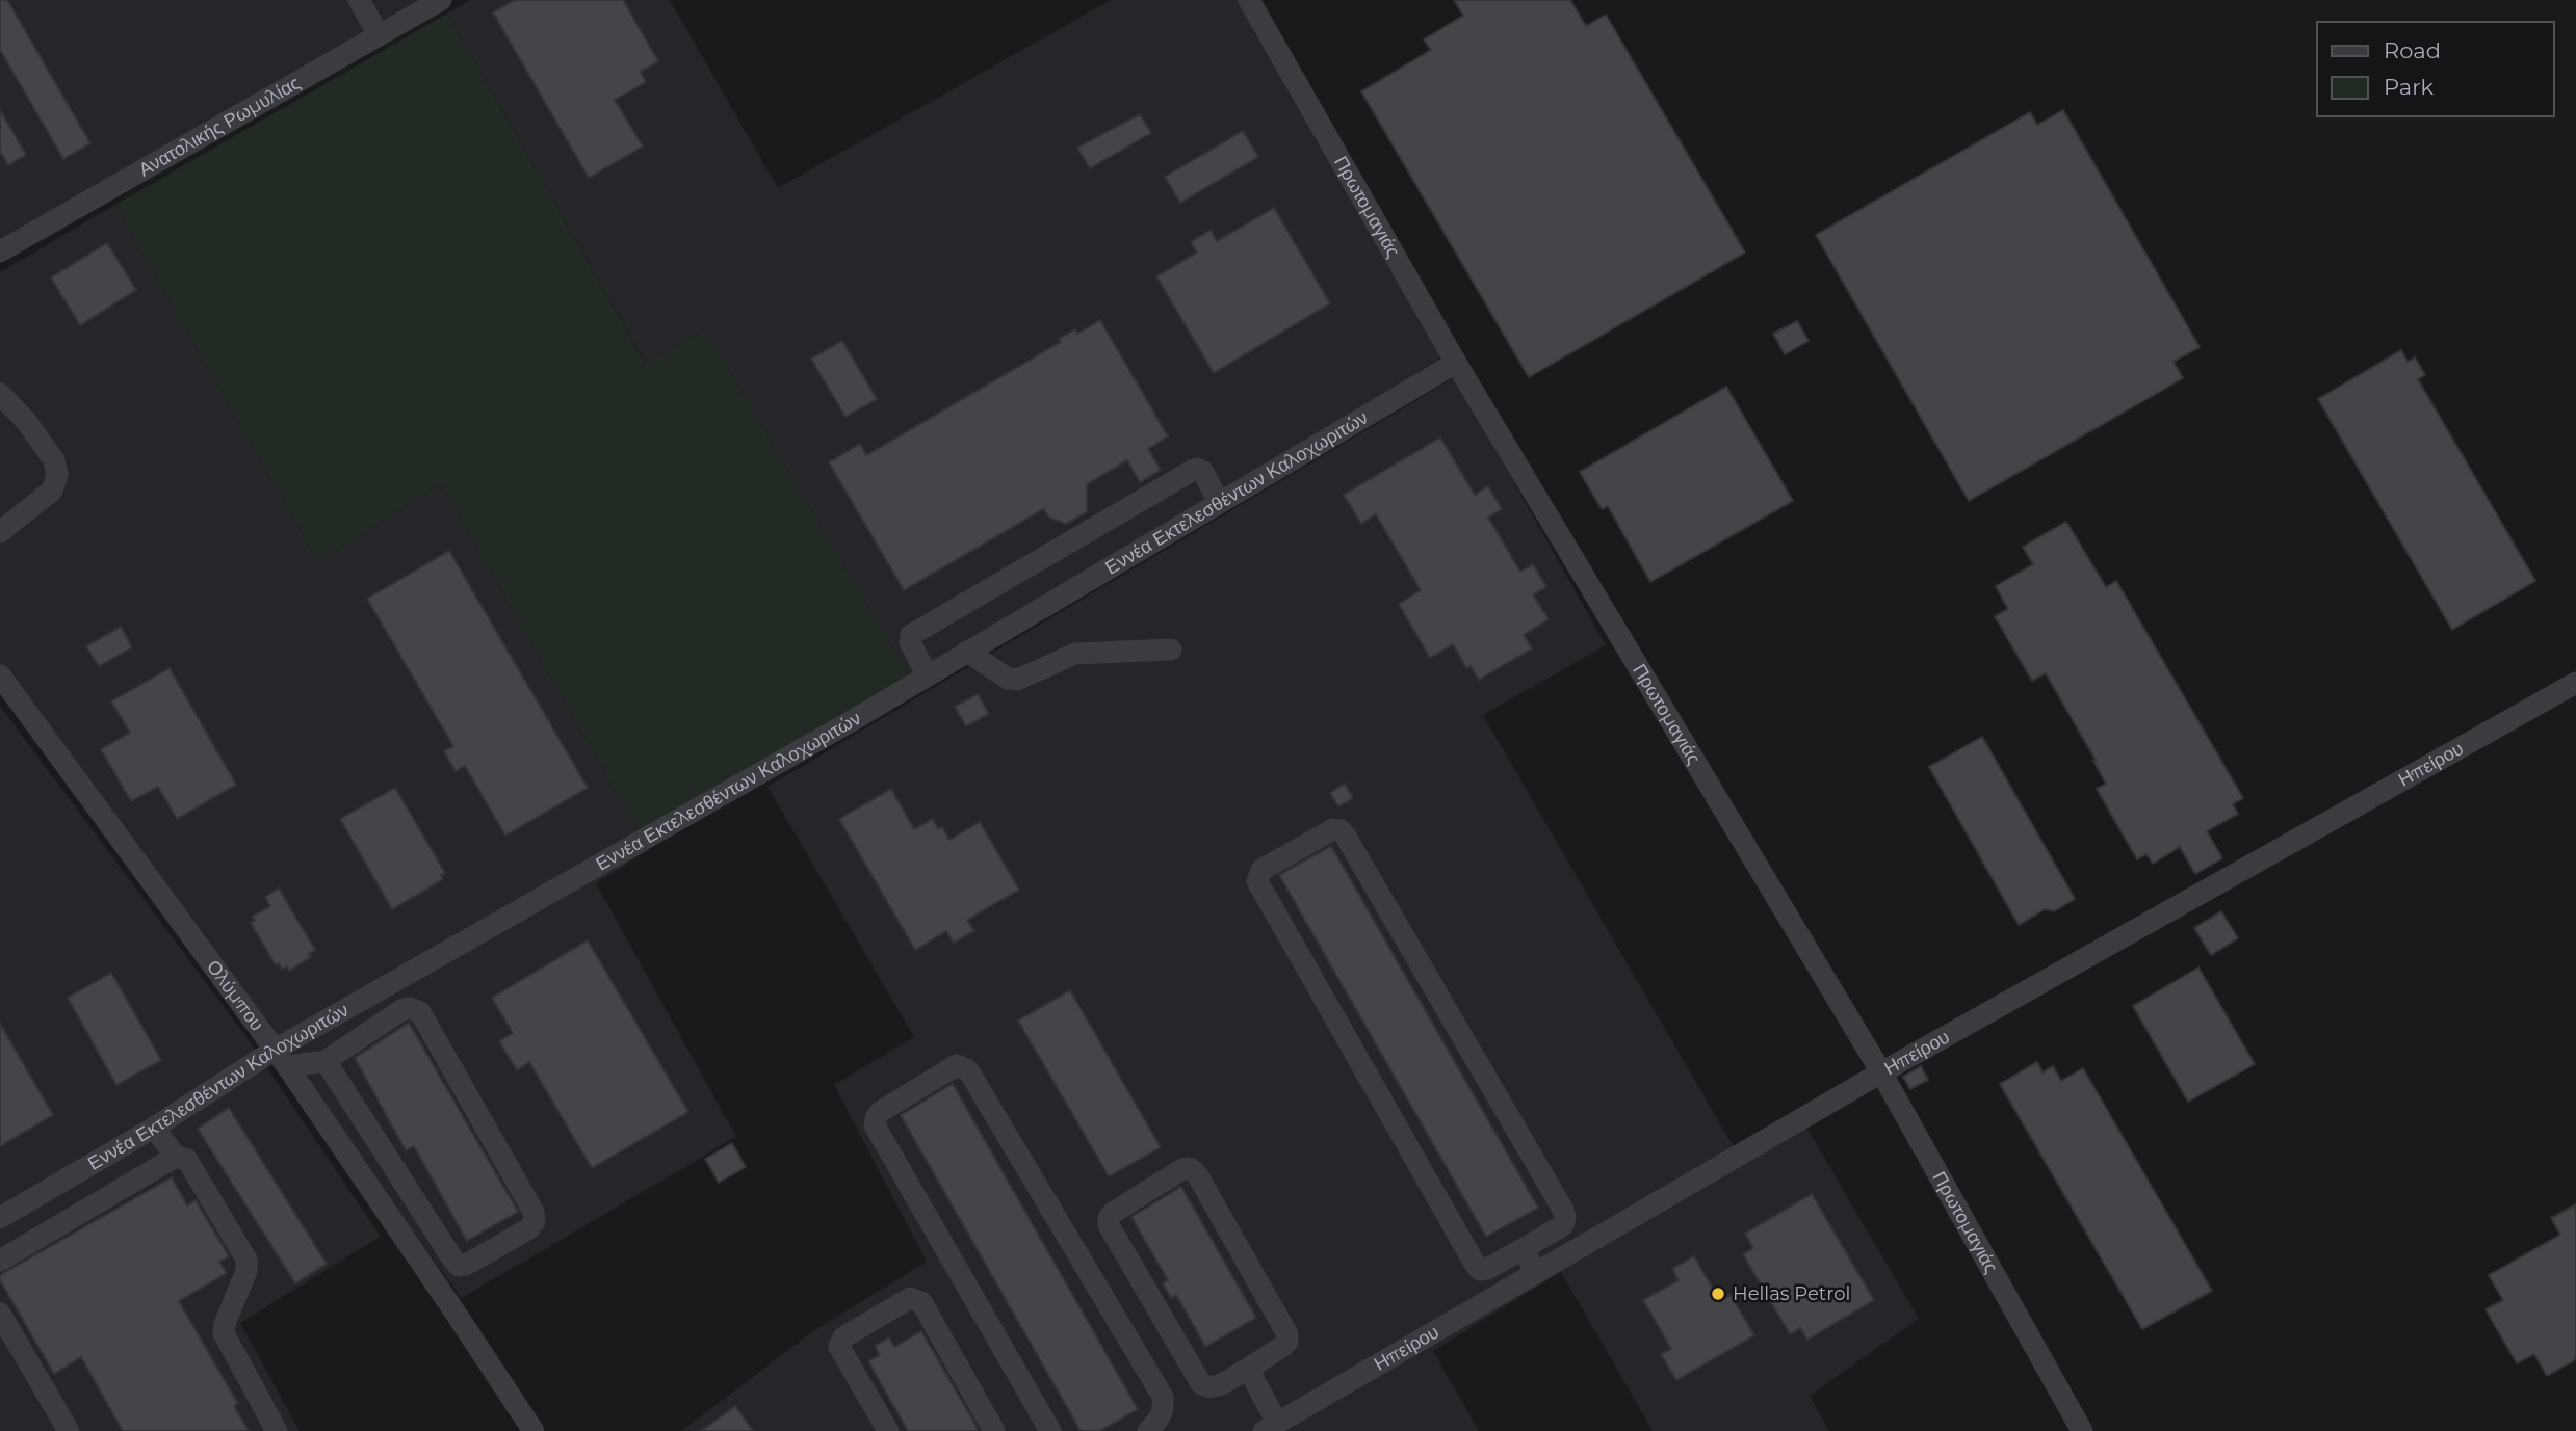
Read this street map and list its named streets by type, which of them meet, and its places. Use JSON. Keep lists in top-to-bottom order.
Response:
{
  "streets": {
    "street": [
      "Ανατολικής Ρωμυλίας",
      "Πρωτομαγιάς",
      "Εννέα Εκτελεσθέντων Καλοχωριτών",
      "Ηπείρου",
      "Ολύμπου"
    ]
  },
  "crossings": [
    ["Πρωτομαγιάς", "Εννέα Εκτελεσθέντων Καλοχωριτών"],
    ["Πρωτομαγιάς", "Ηπείρου"],
    ["Εννέα Εκτελεσθέντων Καλοχωριτών", "Ολύμπου"]
  ],
  "places": ["Hellas Petrol"],
  "legend": ["Road", "Park"]
}
